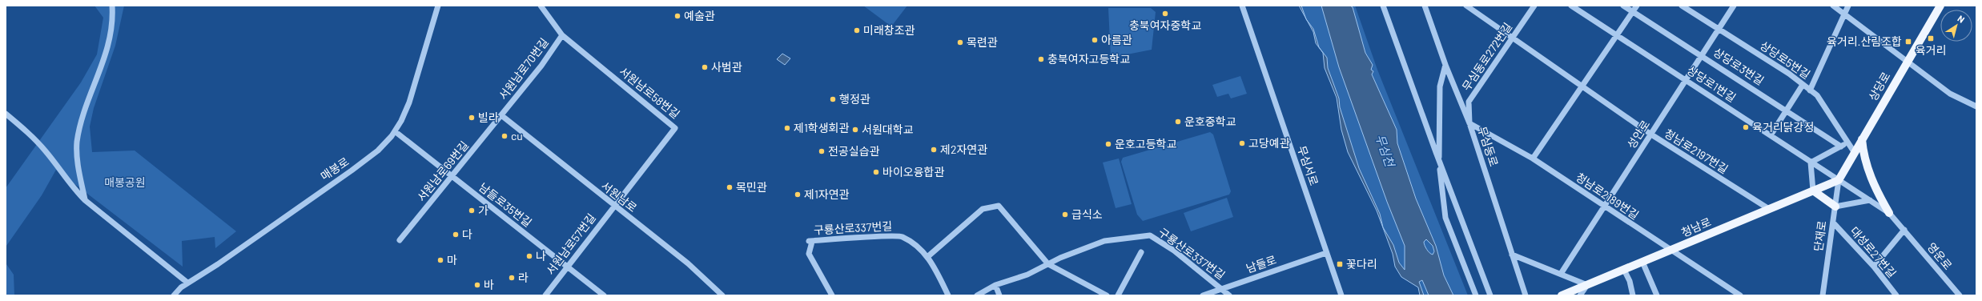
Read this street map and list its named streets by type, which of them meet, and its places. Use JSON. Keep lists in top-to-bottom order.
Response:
{
  "streets": {
    "main road": ["상당로", "청남로"],
    "street": [
      "무심동로272번길",
      "상당로5번길",
      "상당로3번길",
      "서원남로70번길",
      "상당로1번길",
      "서원남로58번길",
      "성안로",
      "무심동로",
      "청남로2197번길",
      "무심서로",
      "매봉로",
      "서원남로69번길",
      "청남로2189번길",
      "서원남로",
      "남들로35번길",
      "구룡산로337번길",
      "단재로",
      "서원남로57번길",
      "대성로27번길",
      "영운로",
      "남들로"
    ]
  },
  "crossings": [
    ["무심동로272번길", "무심동로"],
    ["무심동로272번길", "청남로2197번길"],
    ["무심동로272번길", "청남로2189번길"],
    ["상당로5번길", "상당로"],
    ["상당로5번길", "성안로"],
    ["상당로3번길", "성안로"],
    ["서원남로70번길", "서원남로58번길"],
    ["서원남로70번길", "서원남로69번길"],
    ["서원남로70번길", "서원남로"],
    ["상당로1번길", "상당로"],
    ["상당로1번길", "성안로"],
    ["상당로1번길", "청남로"],
    ["상당로1번길", "단재로"],
    ["상당로1번길", "영운로"],
    ["상당로", "청남로"],
    ["상당로", "단재로"],
    ["상당로", "영운로"],
    ["서원남로58번길", "서원남로"],
    ["서원남로58번길", "서원남로57번길"],
    ["성안로", "청남로2197번길"],
    ["성안로", "청남로2189번길"],
    ["무심동로", "청남로2189번길"],
    ["청남로2197번길", "청남로"],
    ["무심서로", "남들로"],
    ["매봉로", "남들로35번길"],
    ["서원남로69번길", "서원남로"],
    ["서원남로69번길", "남들로35번길"],
    ["청남로2189번길", "청남로"],
    ["서원남로", "서원남로57번길"],
    ["남들로35번길", "서원남로57번길"],
    ["청남로", "단재로"],
    ["청남로", "영운로"],
    ["구룡산로337번길", "남들로"],
    ["단재로", "대성로27번길"],
    ["단재로", "영운로"]
  ],
  "water": ["무심천"],
  "parks": ["매봉공원"],
  "places": {
    "other": [
      "충북여자중학교",
      "예술관",
      "미래창조관",
      "아름관",
      "목련관",
      "충북여자고등학교",
      "사범관",
      "행정관",
      "빌라",
      "운호중학교",
      "육거리닭강정",
      "제1학생회관",
      "서원대학교",
      "cu",
      "고당예관",
      "운호고등학교",
      "제2자연관",
      "전공실습관",
      "바이오융합관",
      "목민관",
      "제1자연관",
      "가",
      "급식소",
      "다",
      "나",
      "마",
      "라",
      "바"
    ],
    "transit": ["육거리", "육거리.산림조합", "꽃다리"]
  },
  "north": "top right"
}
